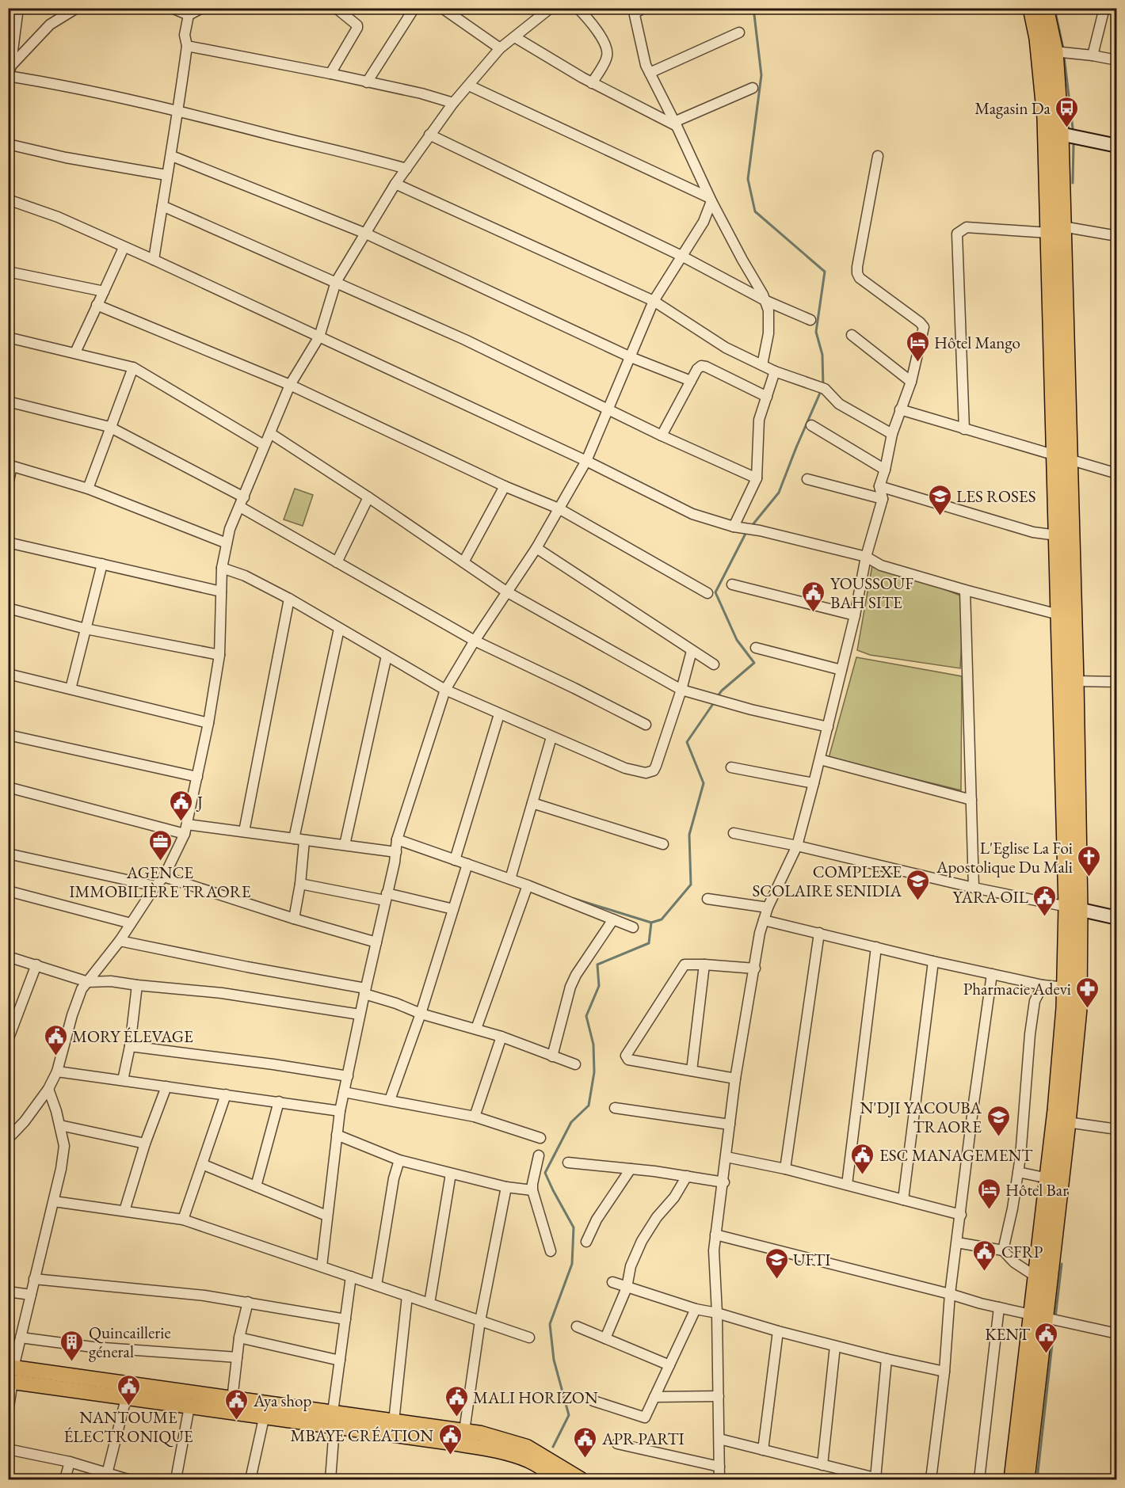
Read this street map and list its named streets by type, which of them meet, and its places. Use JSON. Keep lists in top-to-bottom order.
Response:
{
  "places": {
    "bus stop": ["Magasin Da"],
    "hotel": ["Hôtel Mango", "Hôtel Bar"],
    "school or university": [
      "LES ROSES",
      "COMPLEXE SCOLAIRE SENIDIA",
      "N'DJI YACOUBA TRAORE",
      "UFTI"
    ],
    "public building": [
      "YOUSSOUF BAH SITE",
      "J",
      "YARA OIL",
      "MORY ÉLEVAGE",
      "ESC MANAGEMENT",
      "CFRP",
      "KENT",
      "NANTOUME ÉLECTRONIQUE",
      "MALI HORIZON",
      "Aya shop",
      "MBAYE CRÉATION",
      "APR PARTI"
    ],
    "office": ["AGENCE IMMOBILIÈRE TRAORE"],
    "church": ["L'Eglise La Foi Apostolique Du Mali"],
    "pharmacy": ["Pharmacie Adevi"],
    "building": ["Quincaillerie géneral"]
  }
}
